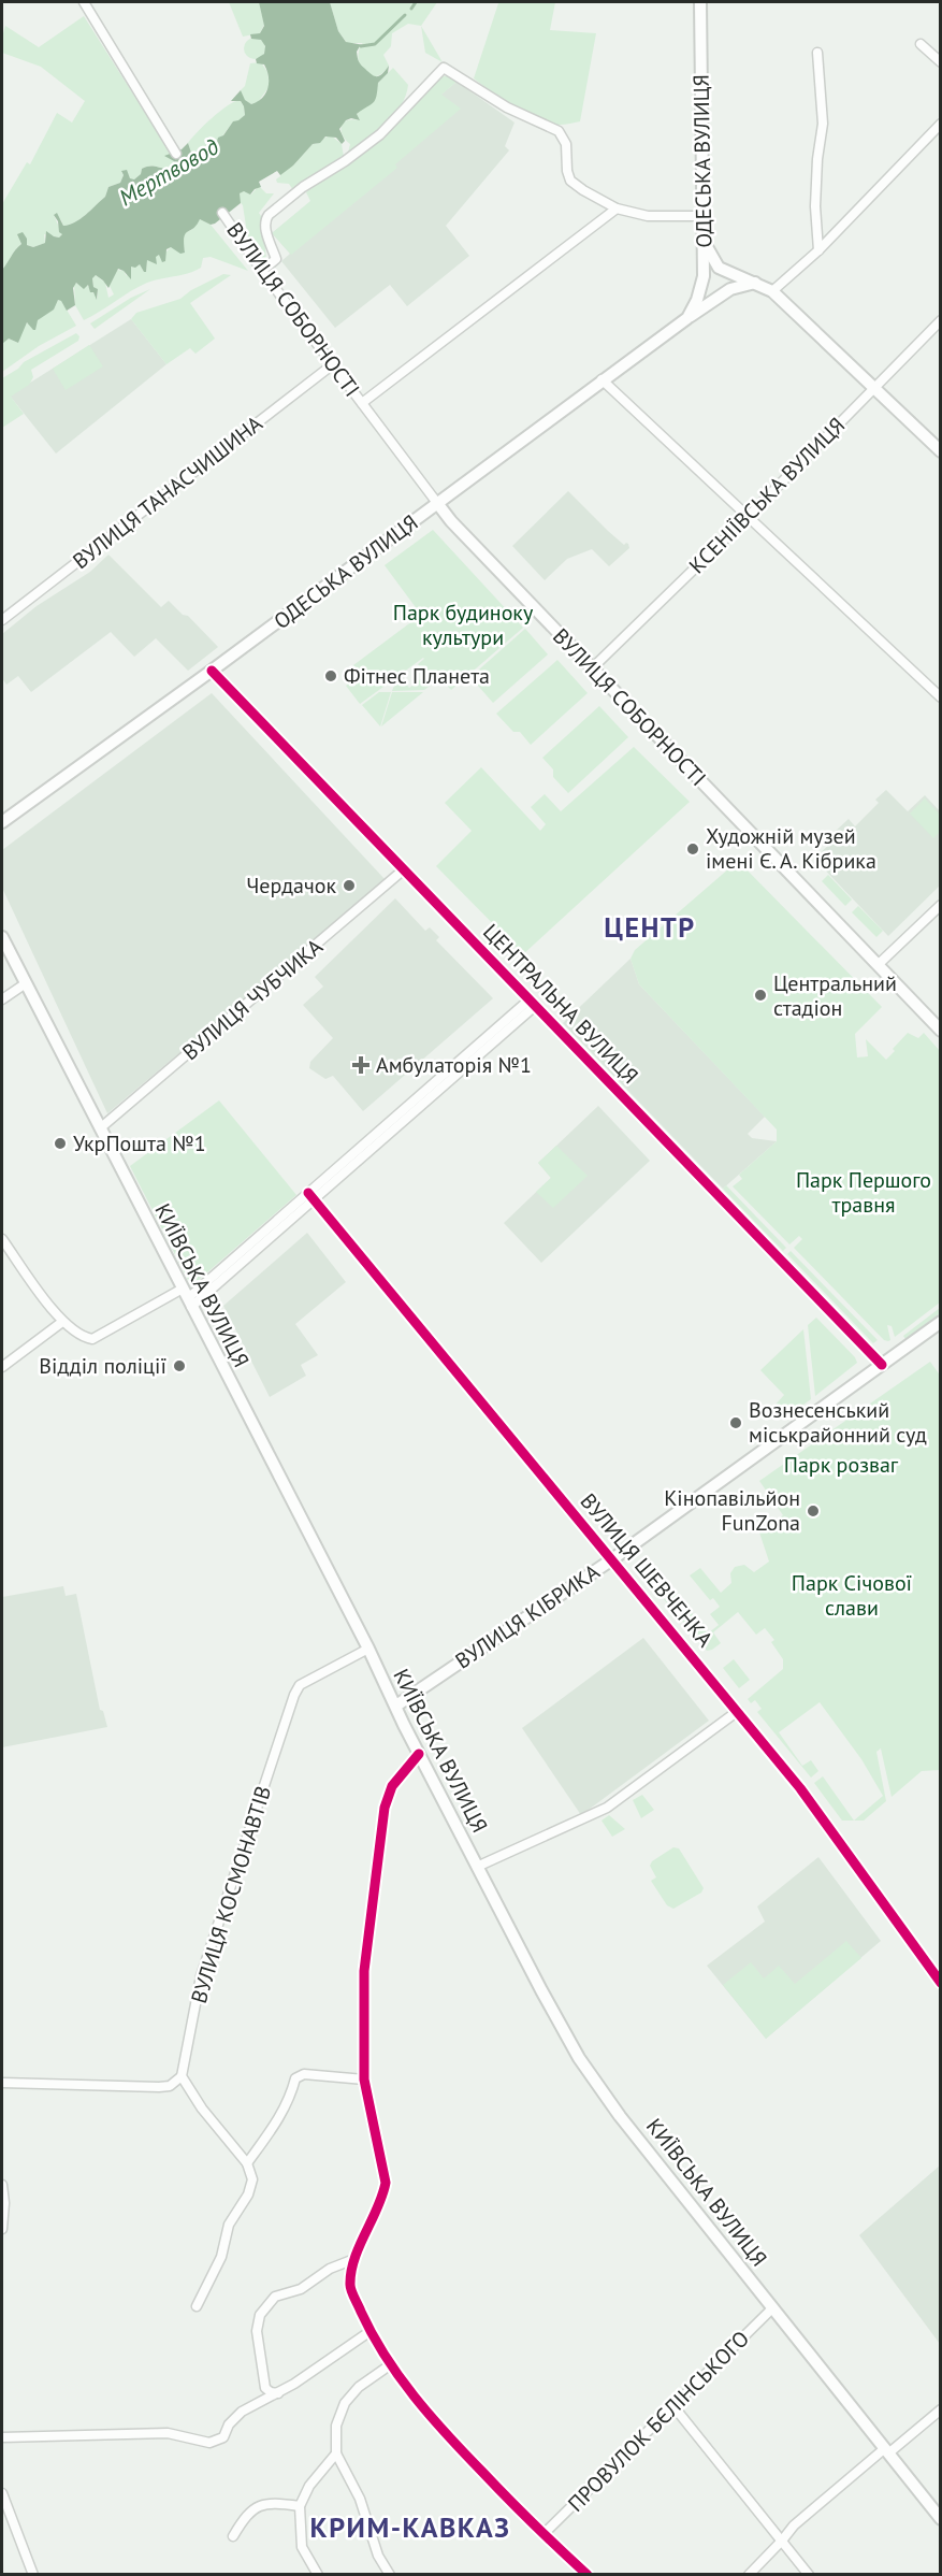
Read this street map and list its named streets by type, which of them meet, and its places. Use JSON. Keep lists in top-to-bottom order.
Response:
{
  "streets": {
    "main road": [
      "ОДЕСЬКА ВУЛИЦЯ",
      "ВУЛИЦЯ СОБОРНОСТІ",
      "КИЇВСЬКА ВУЛИЦЯ",
      "ВУЛИЦЯ КІБРИКА"
    ],
    "street": [
      "ВУЛИЦЯ ТАНАСЧИШИНА",
      "КСЕНІЇВСЬКА ВУЛИЦЯ",
      "ВУЛИЦЯ ЧУБЧИКА",
      "ЦЕНТРАЛЬНА ВУЛИЦЯ",
      "ВУЛИЦЯ ШЕВЧЕНКА",
      "ВУЛИЦЯ КОСМОНАВТІВ",
      "ПРОВУЛОК БЄЛІНСЬКОГО"
    ]
  },
  "crossings": [
    ["ОДЕСЬКА ВУЛИЦЯ", "ВУЛИЦЯ СОБОРНОСТІ"],
    ["ОДЕСЬКА ВУЛИЦЯ", "ЦЕНТРАЛЬНА ВУЛИЦЯ"],
    ["ВУЛИЦЯ СОБОРНОСТІ", "ВУЛИЦЯ ТАНАСЧИШИНА"],
    ["ВУЛИЦЯ СОБОРНОСТІ", "КСЕНІЇВСЬКА ВУЛИЦЯ"],
    ["ВУЛИЦЯ ЧУБЧИКА", "ЦЕНТРАЛЬНА ВУЛИЦЯ"],
    ["ВУЛИЦЯ ЧУБЧИКА", "КИЇВСЬКА ВУЛИЦЯ"],
    ["ЦЕНТРАЛЬНА ВУЛИЦЯ", "ВУЛИЦЯ КІБРИКА"],
    ["КИЇВСЬКА ВУЛИЦЯ", "ВУЛИЦЯ КІБРИКА"],
    ["КИЇВСЬКА ВУЛИЦЯ", "ВУЛИЦЯ КОСМОНАВТІВ"],
    ["КИЇВСЬКА ВУЛИЦЯ", "ПРОВУЛОК БЄЛІНСЬКОГО"],
    ["ВУЛИЦЯ ШЕВЧЕНКА", "ВУЛИЦЯ КІБРИКА"]
  ],
  "districts": ["ЦЕНТР", "КРИМ-КАВКАЗ"],
  "water": ["Мертвовод"],
  "parks": [
    "Парк будиноку культури",
    "Парк Першого травня",
    "Парк розваг",
    "Парк Січової слави"
  ],
  "places": {
    "other": [
      "Фітнес Планета",
      "Художній музей імені Є. А. Кібрика",
      "Чердачок",
      "Центральний стадіон",
      "УкрПошта №1",
      "Відділ поліції",
      "Вознесенський міськрайонний суд",
      "Кінопавільйон FunZona"
    ],
    "health": ["Амбулаторія №1"]
  }
}
